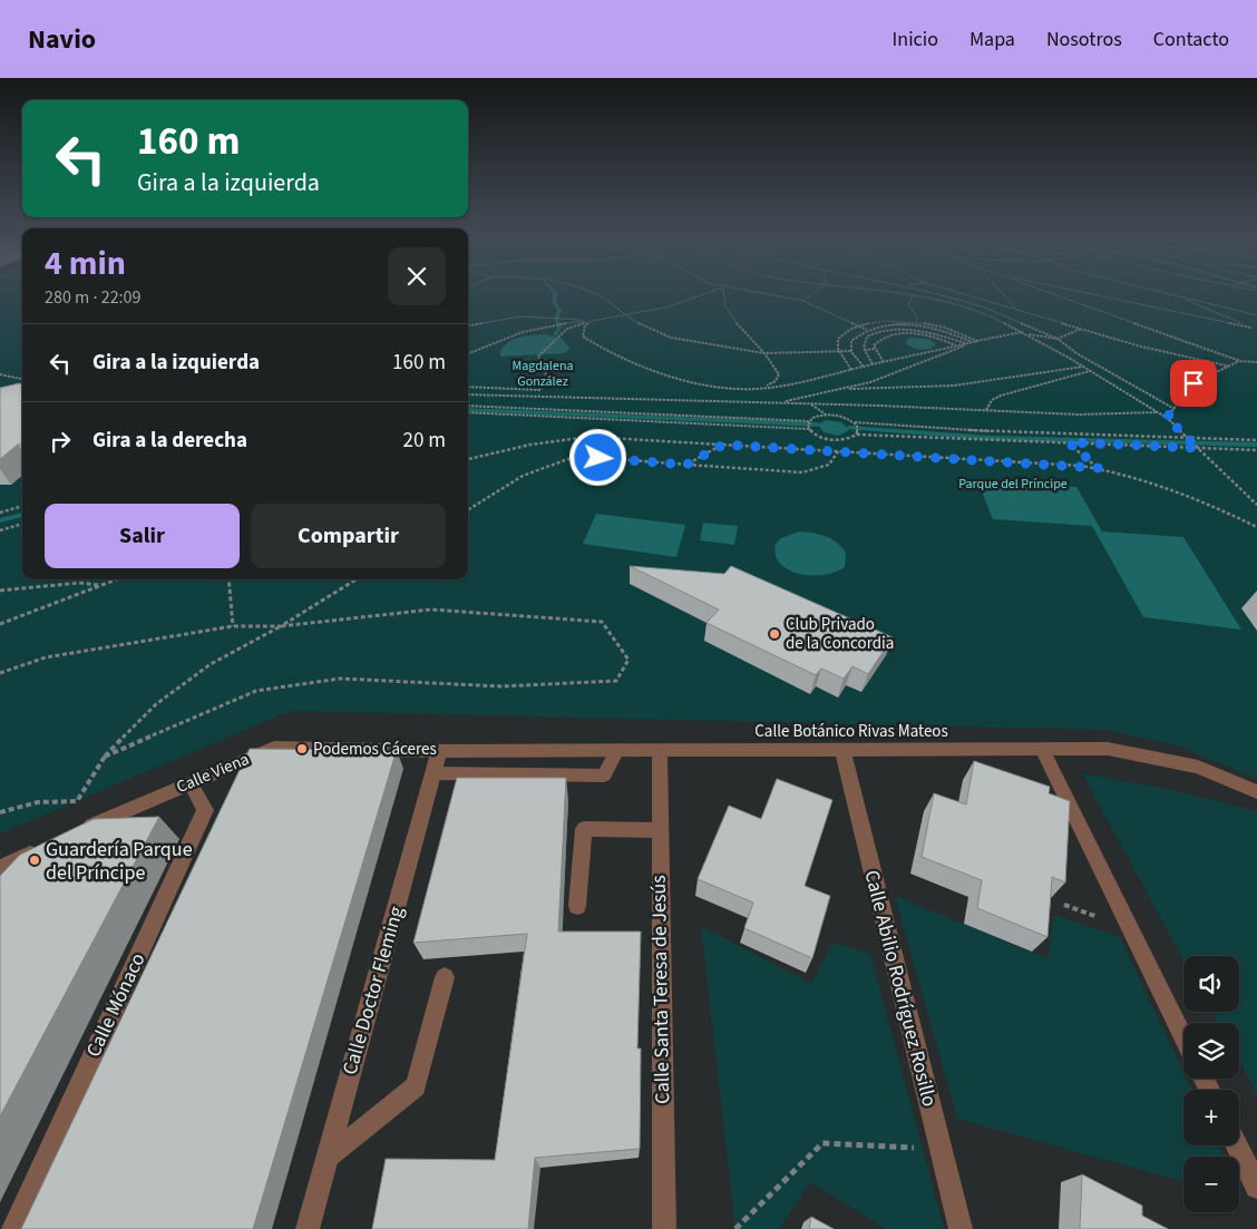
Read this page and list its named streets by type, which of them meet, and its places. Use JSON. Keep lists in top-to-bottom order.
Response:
{
  "streets": {
    "street": [
      "Calle Botánico Rivas Mateos",
      "Calle Viena",
      "Calle Abilio Rodríguez Rosillo",
      "Calle Santa Teresa de Jesús",
      "Calle Doctor Fleming",
      "Calle Mónaco"
    ]
  },
  "crossings": [
    ["Calle Botánico Rivas Mateos", "Calle Viena"],
    ["Calle Botánico Rivas Mateos", "Calle Abilio Rodríguez Rosillo"],
    ["Calle Botánico Rivas Mateos", "Calle Santa Teresa de Jesús"],
    ["Calle Botánico Rivas Mateos", "Calle Doctor Fleming"],
    ["Calle Viena", "Calle Doctor Fleming"],
    ["Calle Viena", "Calle Mónaco"]
  ],
  "parks": ["Magdalena González", "Parque del Príncipe"],
  "places": ["Club Privado de la Concordia", "Podemos Cáceres", "Guardería Parque del Príncipe"],
  "page": {
    "header": "Navio",
    "nav": [
      "Inicio",
      "Mapa",
      "Nosotros",
      "Contacto"
    ],
    "turn": ["160 m", "Gira a la izquierda"],
    "heading": ["4 min", "280 m · 22:09"],
    "list": [
      {
        "name": "Gira a la izquierda",
        "value": "160 m"
      },
      {
        "name": "Gira a la derecha",
        "value": "20 m"
      }
    ],
    "buttons": ["Salir", "Compartir"],
    "map_buttons": ["+", "−"]
  }
}
